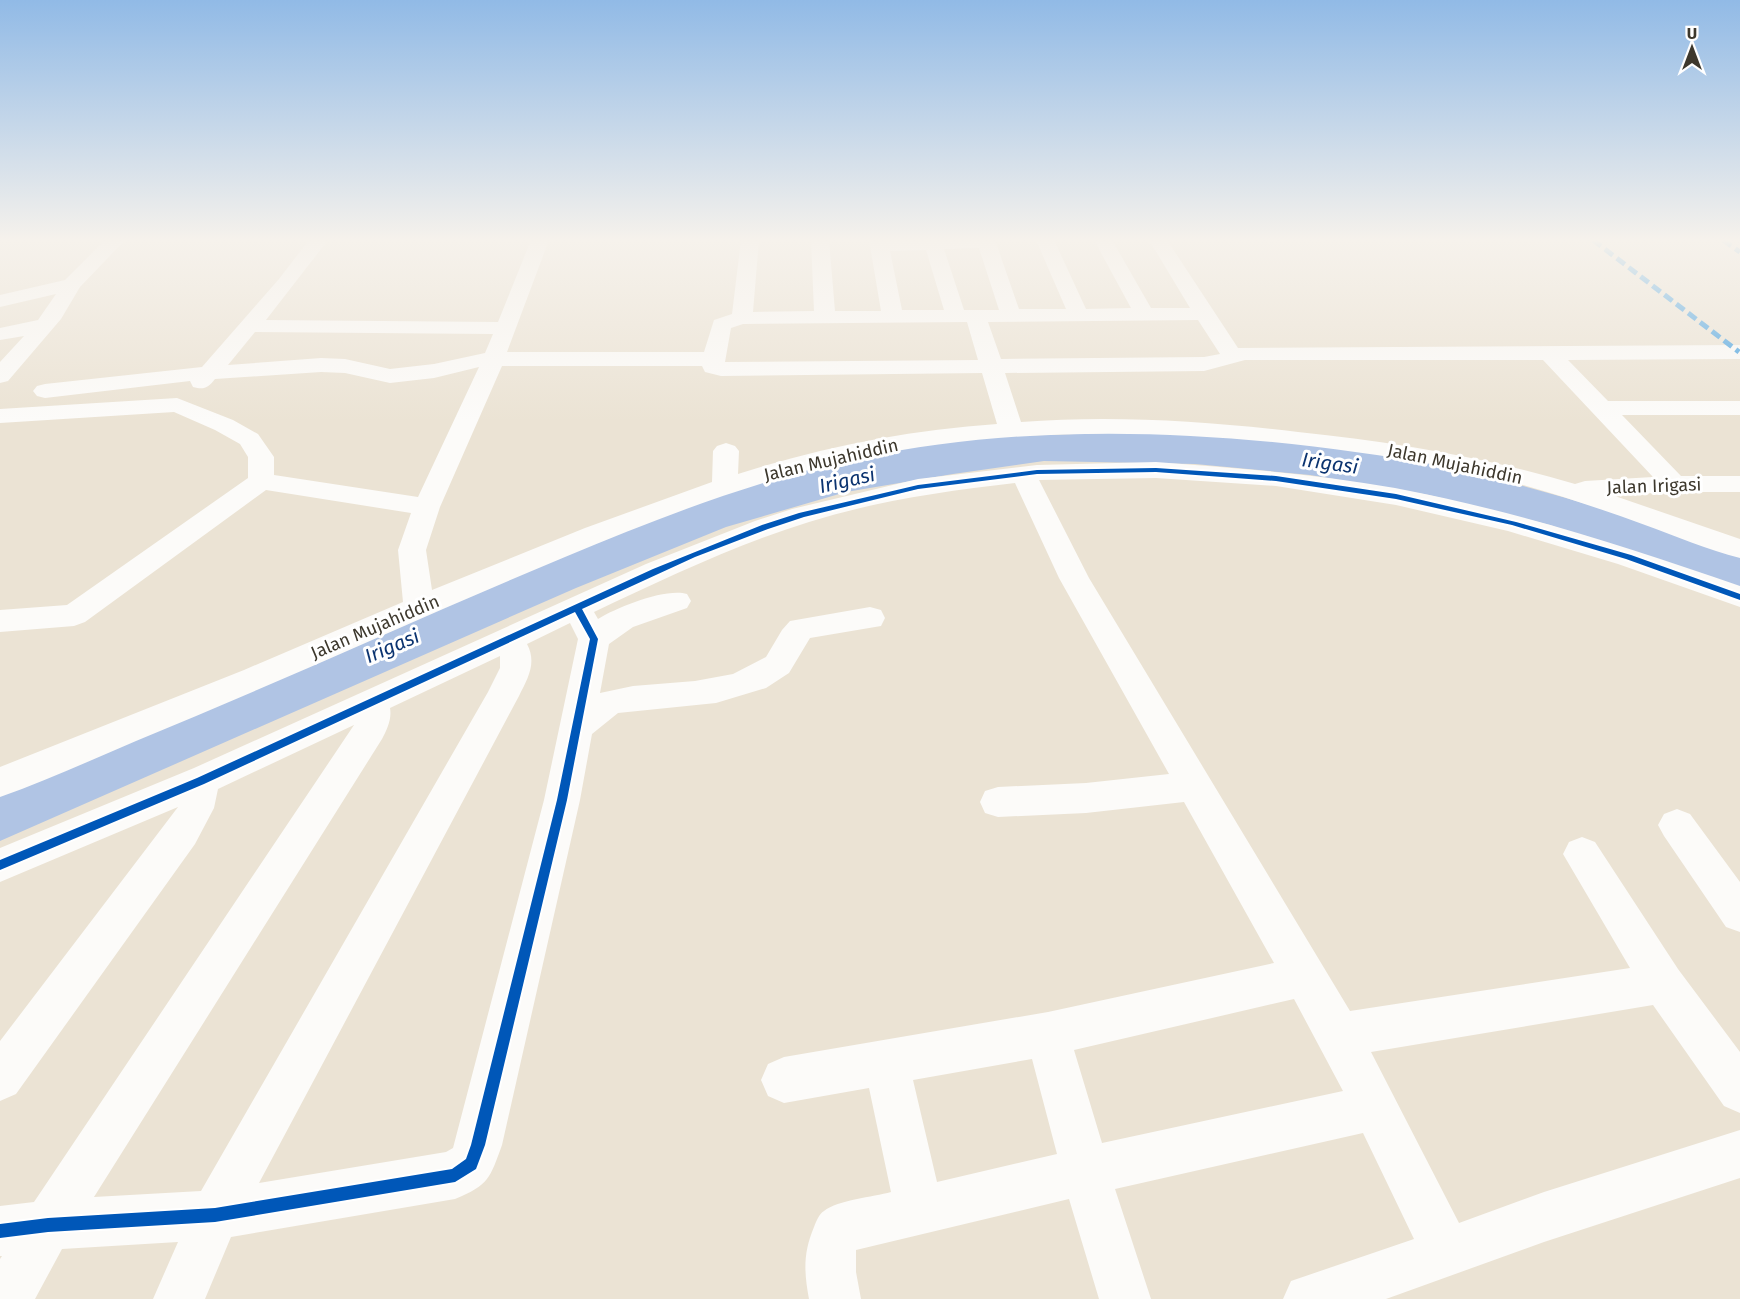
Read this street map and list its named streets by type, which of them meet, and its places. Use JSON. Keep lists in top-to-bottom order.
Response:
{
  "streets": {
    "street": ["Jalan Mujahiddin", "Jalan Irigasi"]
  },
  "crossings": [
    ["Jalan Mujahiddin", "Jalan Irigasi"]
  ],
  "water": ["Irigasi"],
  "north": "top"
}
